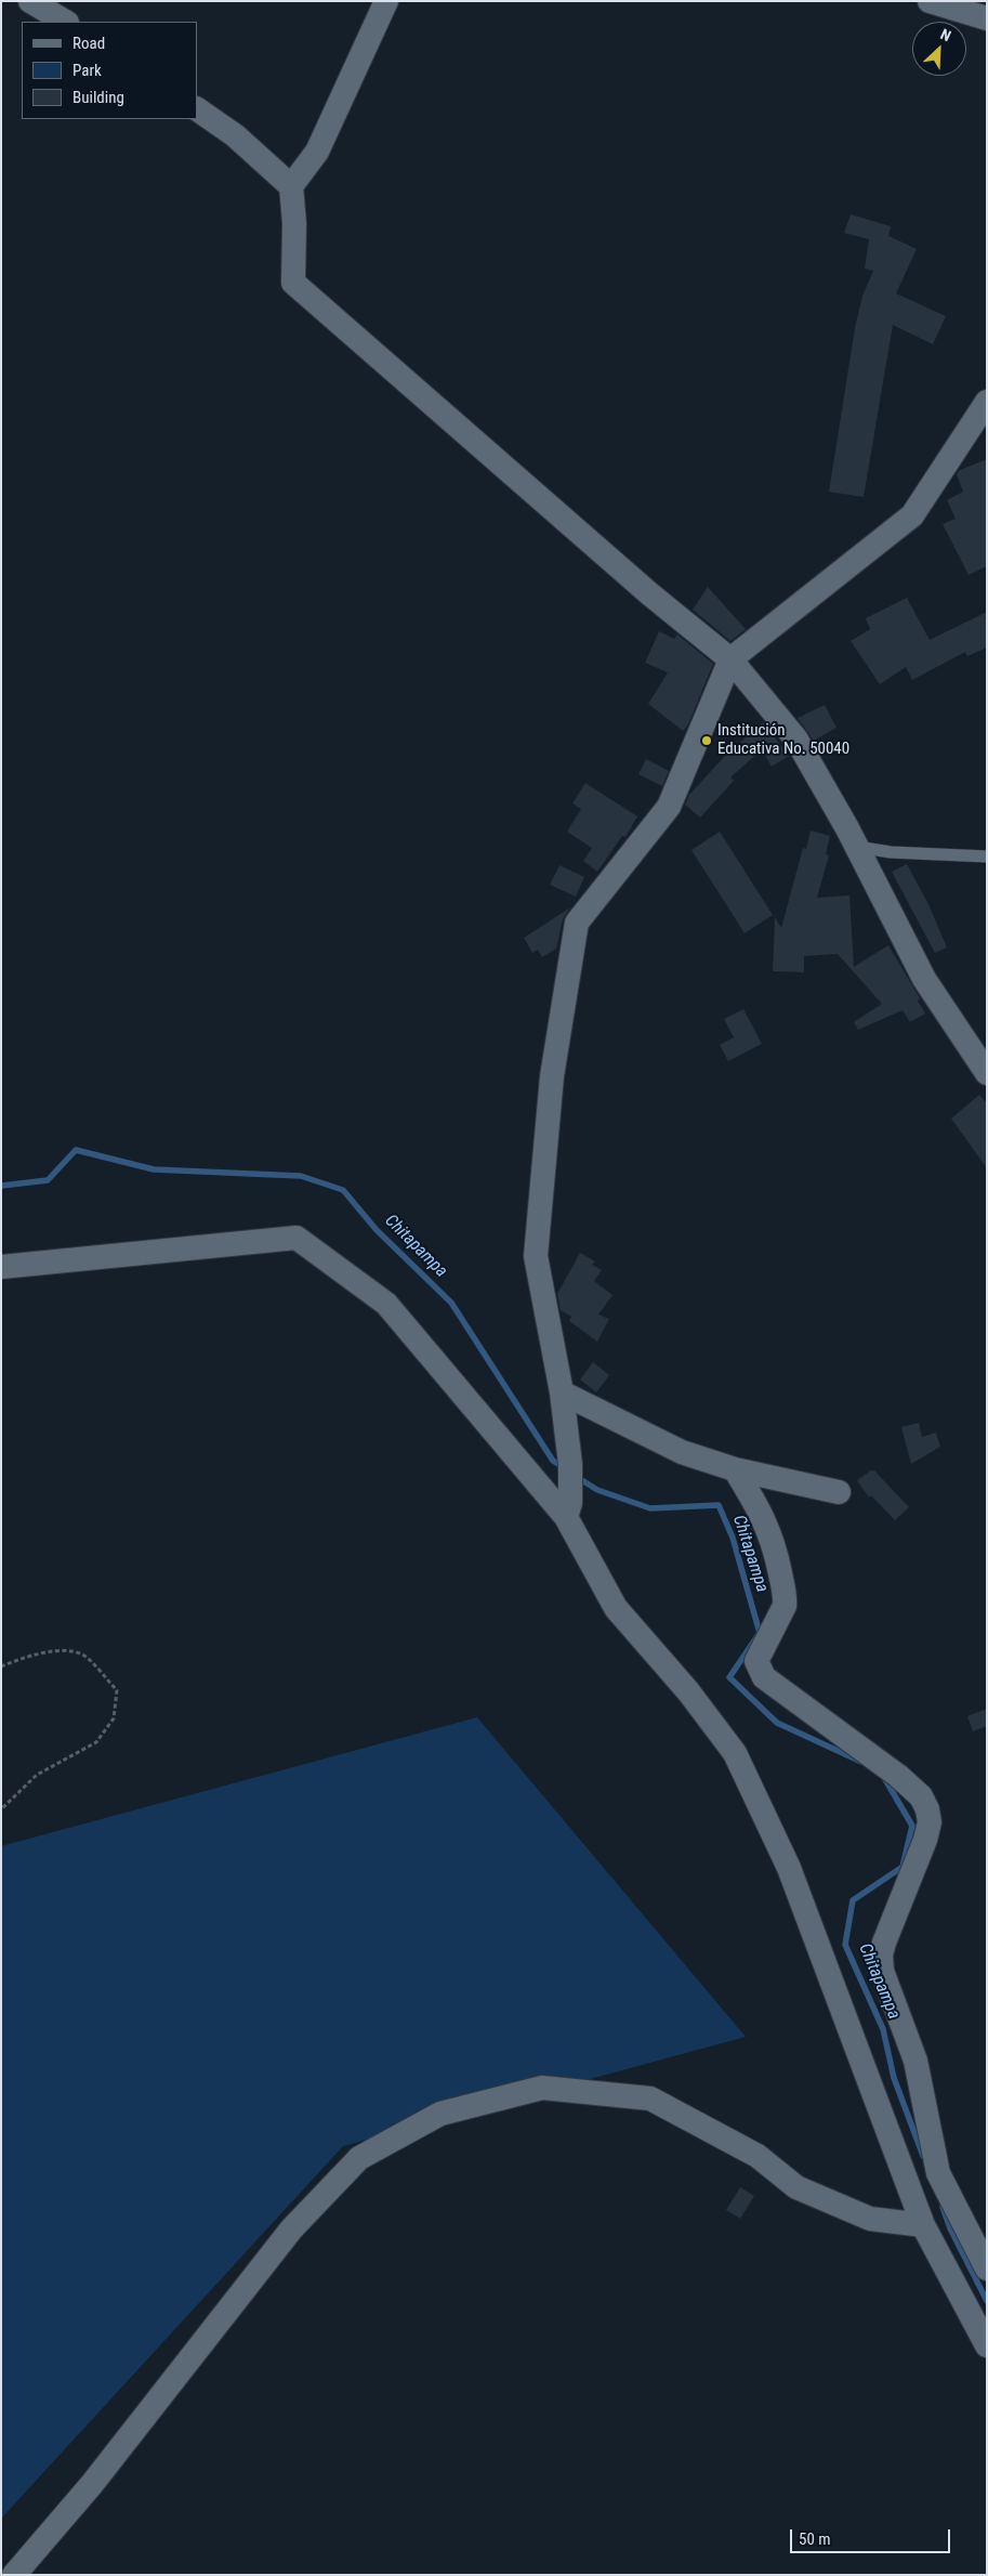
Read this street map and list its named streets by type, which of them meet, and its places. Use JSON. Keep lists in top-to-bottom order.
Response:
{
  "water": ["Chitapampa"],
  "places": ["Institución Educativa No. 50040"],
  "legend": ["Road", "Park", "Building"],
  "scale_bar": "50 m",
  "north": "top right"
}
